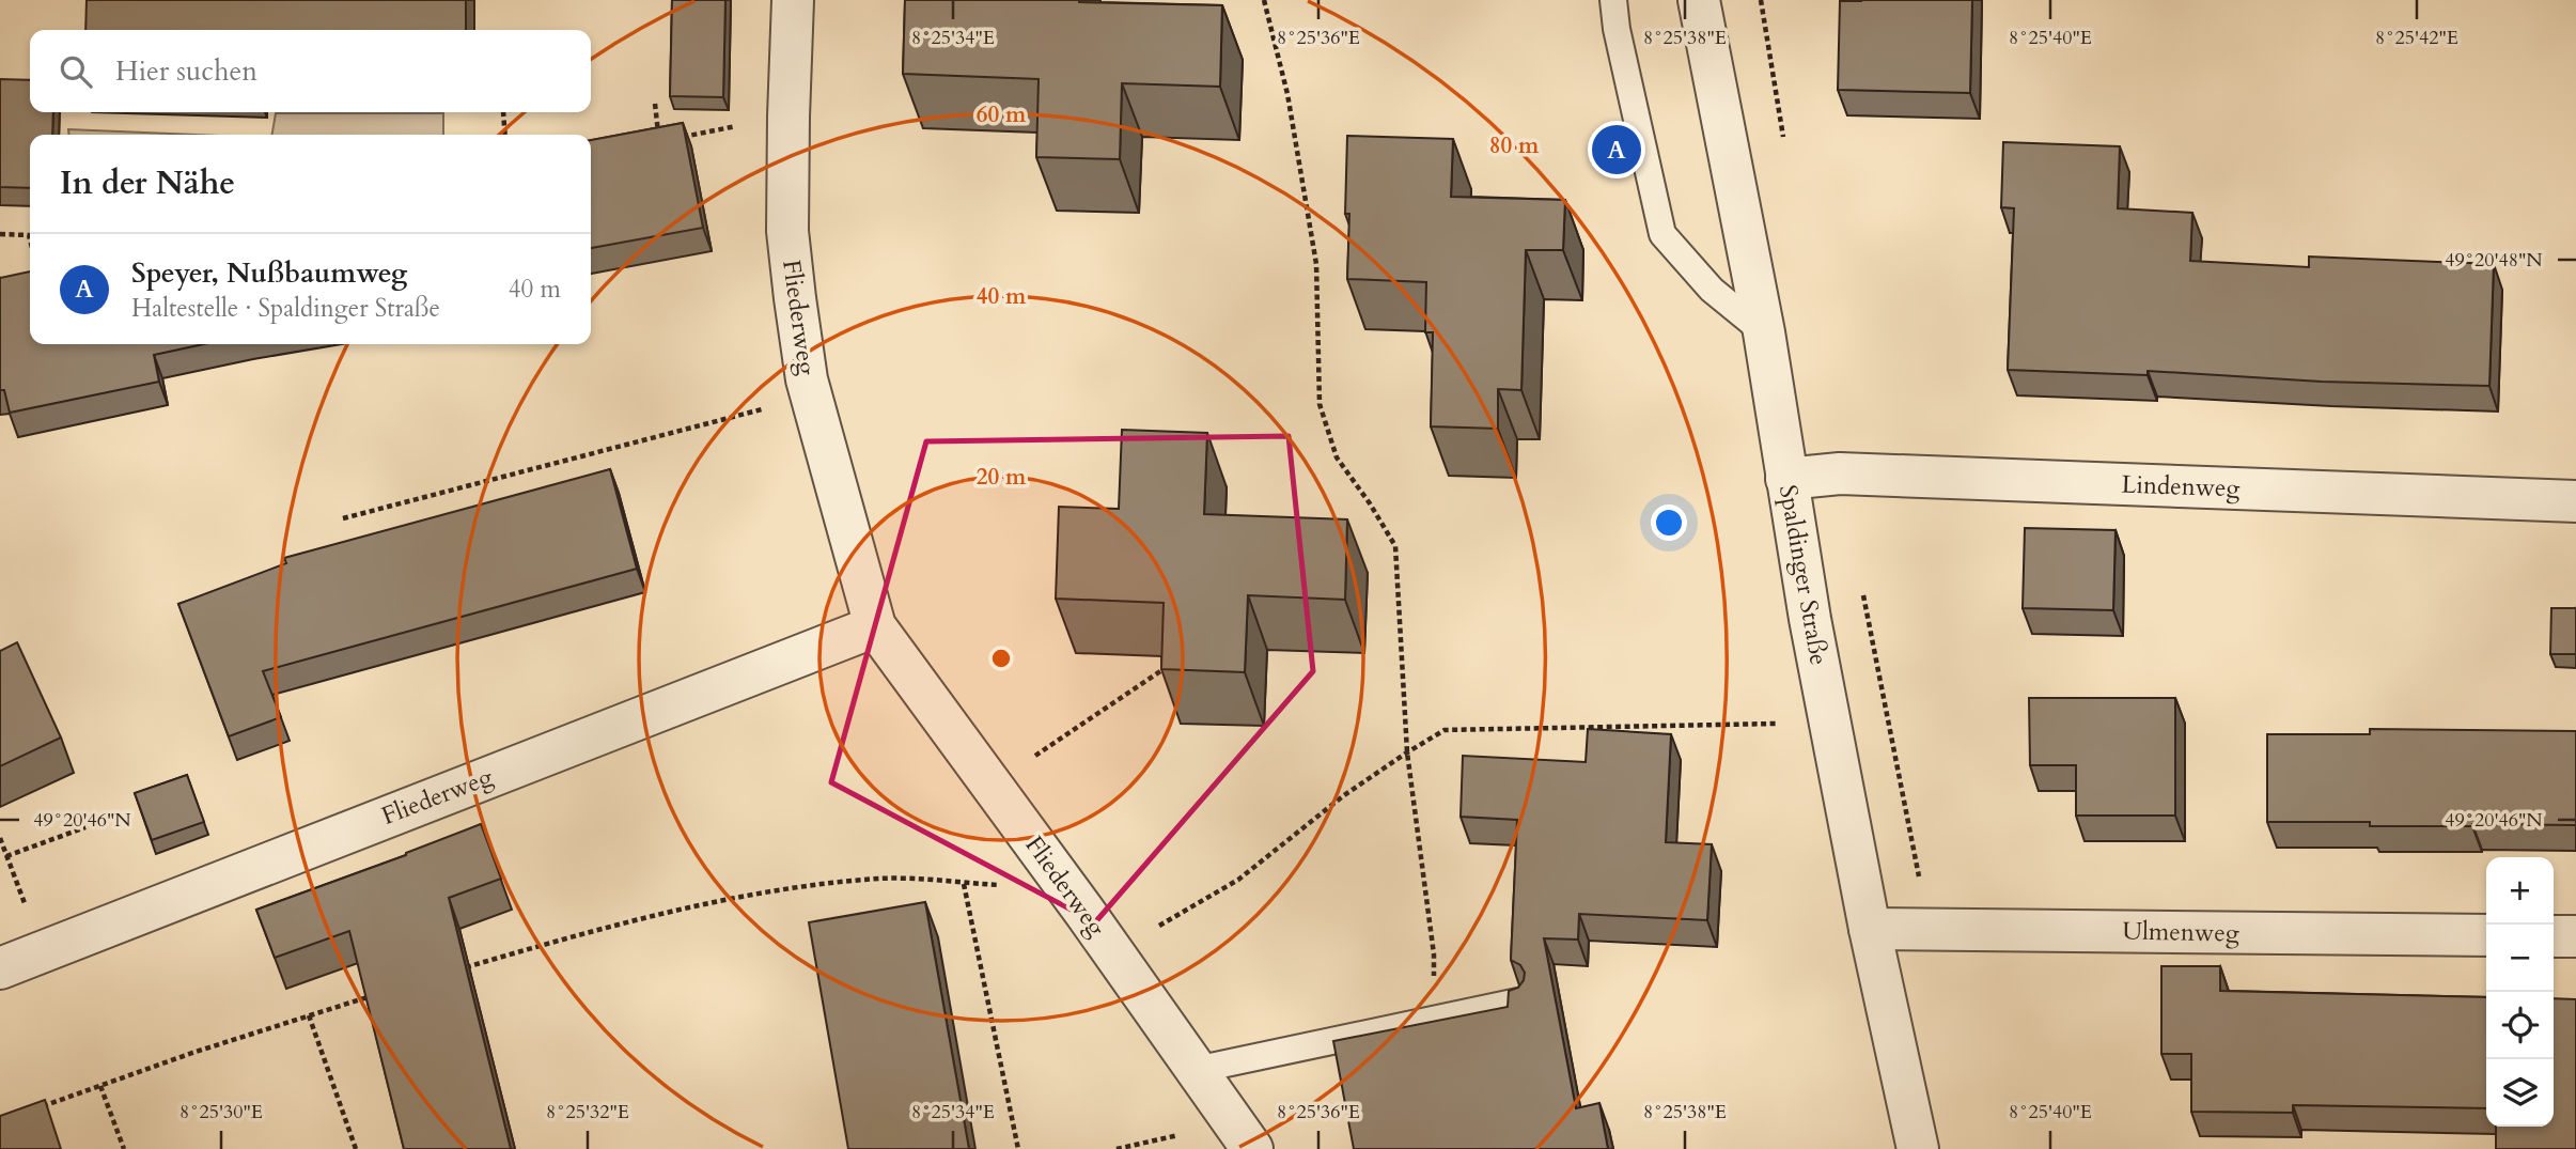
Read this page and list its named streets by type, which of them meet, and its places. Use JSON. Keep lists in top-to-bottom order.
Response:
{
  "streets": {
    "street": [
      "Fliederweg",
      "Lindenweg",
      "Spaldinger Straße",
      "Ulmenweg"
    ]
  },
  "crossings": [
    ["Lindenweg", "Spaldinger Straße"],
    ["Spaldinger Straße", "Ulmenweg"]
  ],
  "page": {
    "search": "Hier suchen",
    "pins": "A",
    "heading": "In der Nähe",
    "list": [
      {
        "mark": "A",
        "name": "Speyer, Nußbaumweg",
        "note": "Haltestelle · Spaldinger Straße",
        "value": "40 m"
      }
    ],
    "map_buttons": ["+", "−"]
  },
  "coordinates": [
    "8°25'34\"E",
    "8°25'36\"E",
    "8°25'38\"E",
    "8°25'40\"E",
    "8°25'42\"E",
    "49°20'48\"N",
    "49°20'46\"N",
    "8°25'30\"E",
    "8°25'32\"E"
  ],
  "rings": [
    "60 m",
    "80 m",
    "40 m",
    "20 m"
  ]
}
